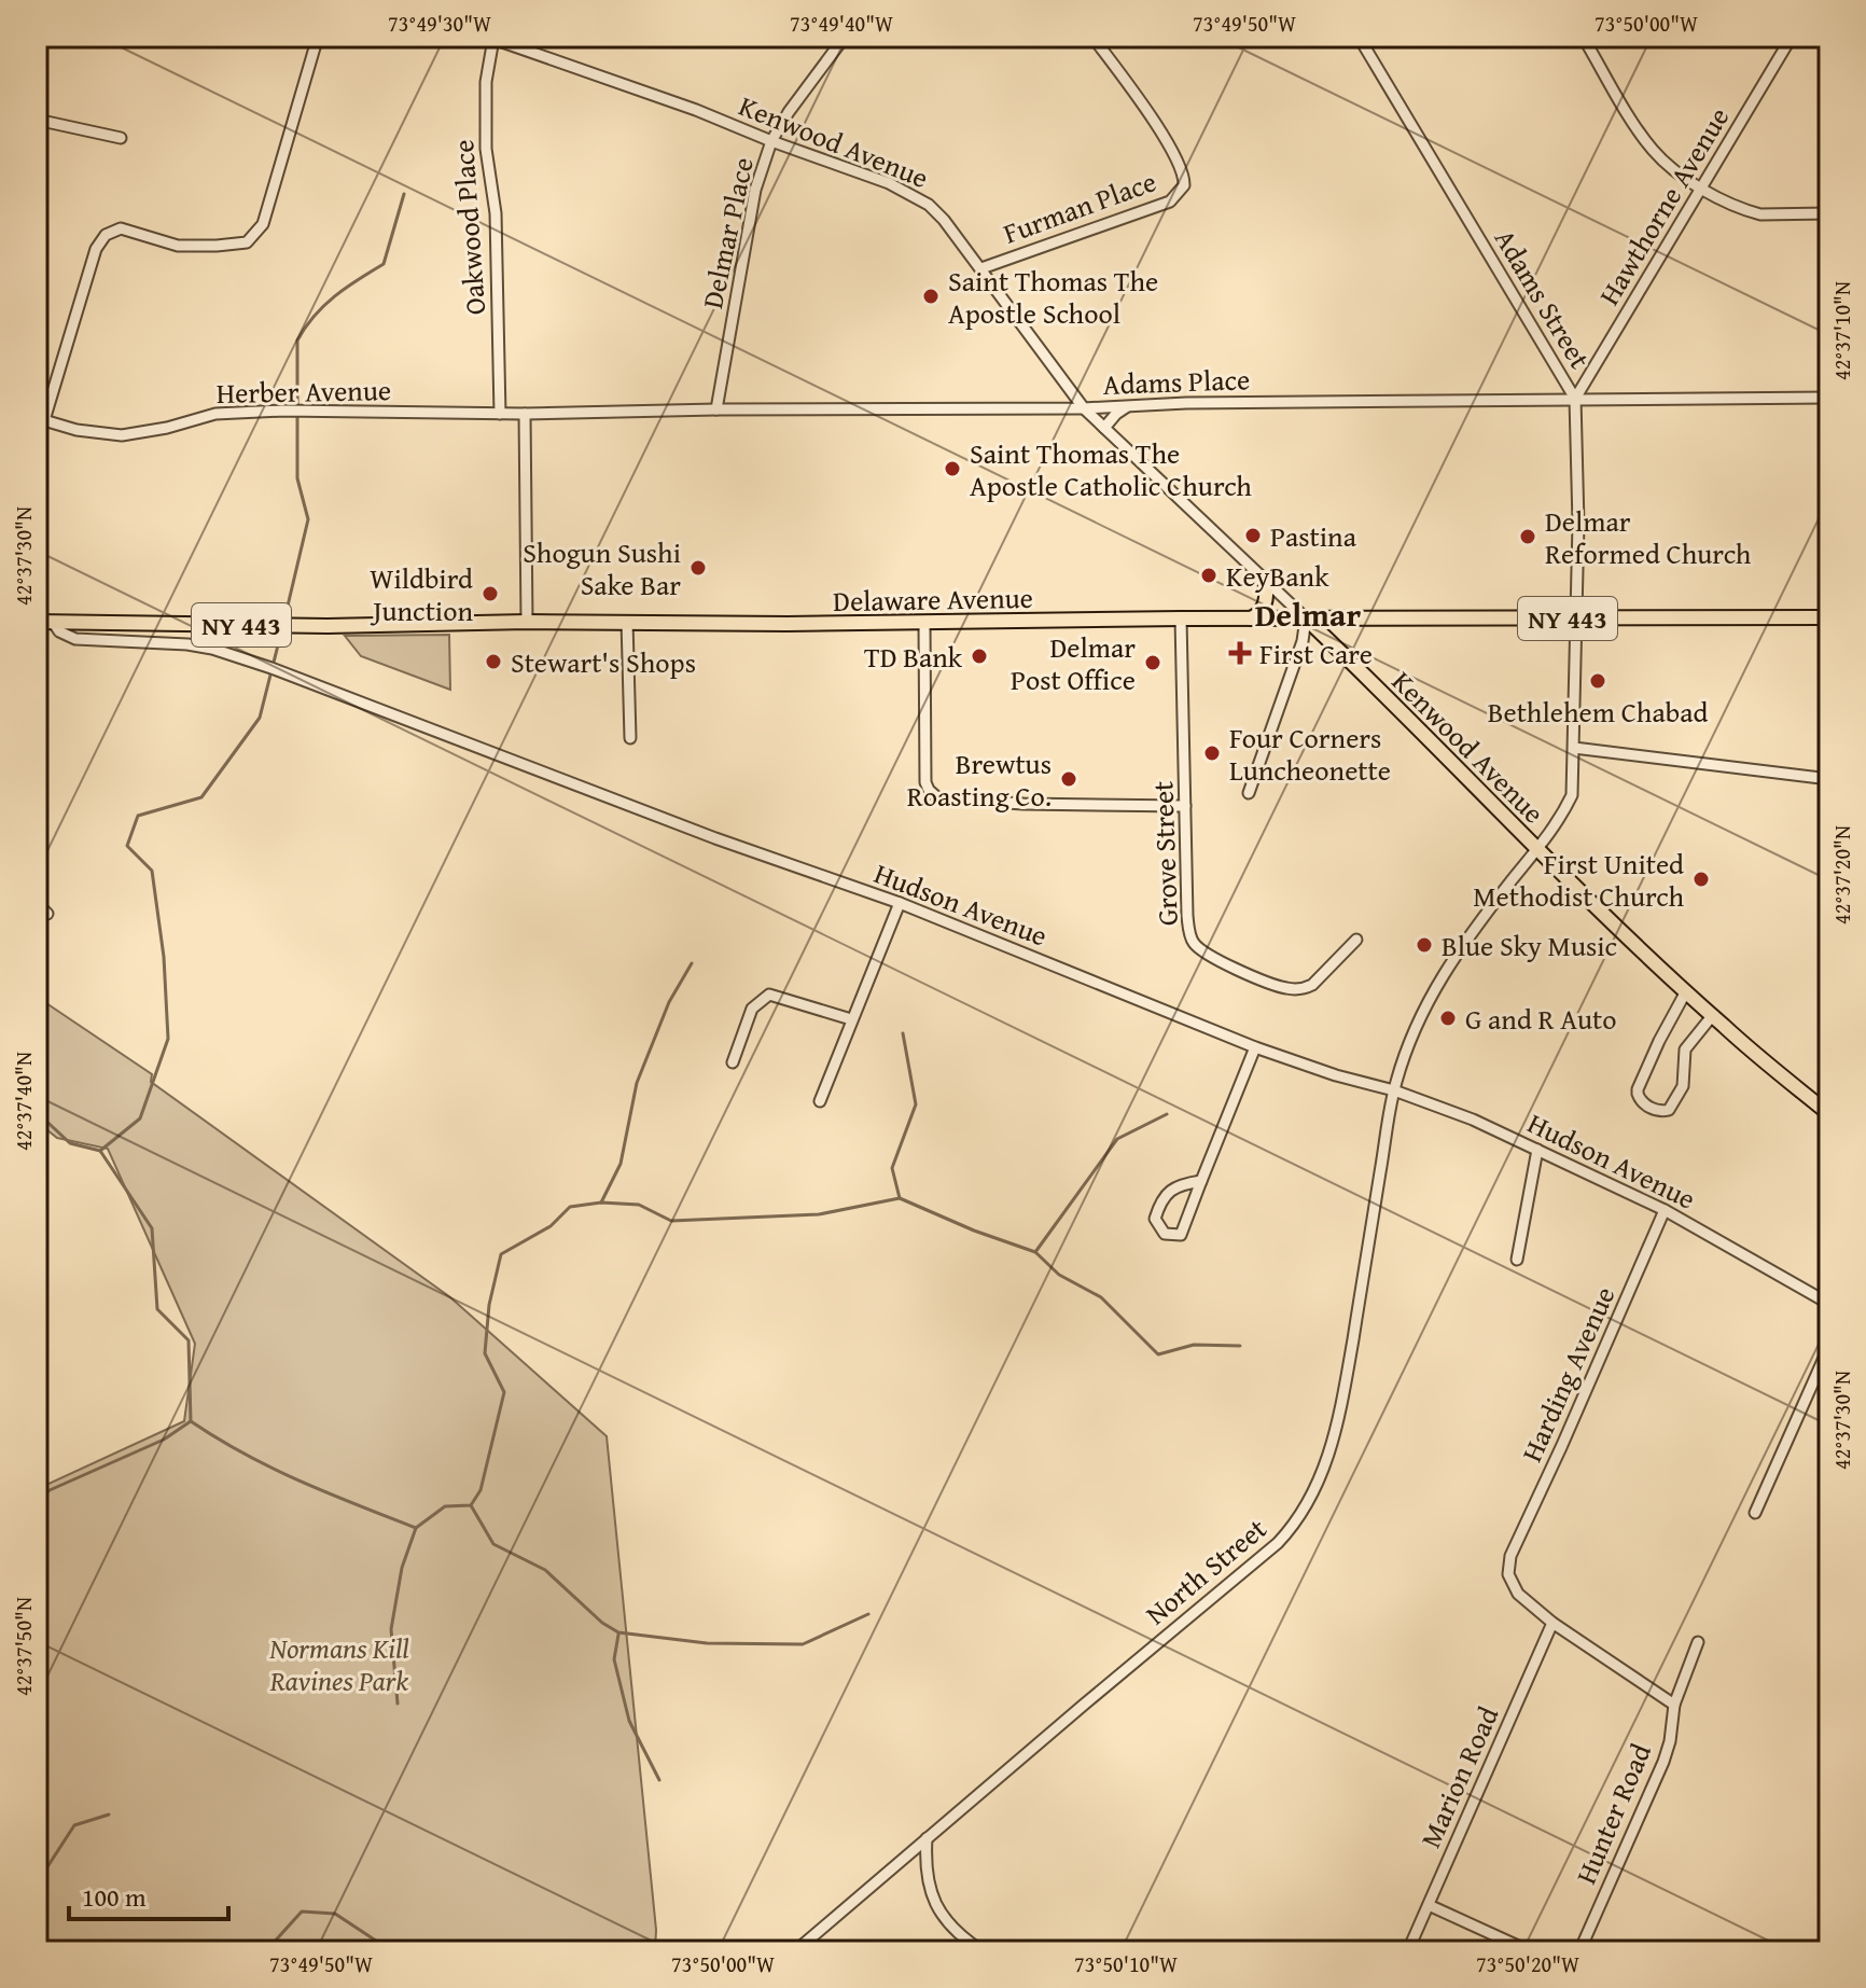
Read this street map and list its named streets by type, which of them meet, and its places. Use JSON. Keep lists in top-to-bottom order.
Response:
{
  "streets": {
    "main road": ["Kenwood Avenue", "Delaware Avenue", "NY 443"],
    "street": [
      "Hawthorne Avenue",
      "Furman Place",
      "Oakwood Place",
      "Delmar Place",
      "Adams Street",
      "Adams Place",
      "Herber Avenue",
      "Grove Street",
      "Hudson Avenue",
      "Harding Avenue",
      "North Street",
      "Marion Road",
      "Hunter Road"
    ]
  },
  "crossings": [
    ["Kenwood Avenue", "Furman Place"],
    ["Kenwood Avenue", "Oakwood Place"],
    ["Kenwood Avenue", "Delmar Place"],
    ["Kenwood Avenue", "Adams Street"],
    ["Kenwood Avenue", "Adams Place"],
    ["Kenwood Avenue", "Delaware Avenue"],
    ["Hawthorne Avenue", "Adams Street"],
    ["Hawthorne Avenue", "Adams Place"],
    ["Oakwood Place", "Herber Avenue"],
    ["Delmar Place", "Adams Place"],
    ["Adams Street", "Adams Place"],
    ["Adams Street", "Delaware Avenue"],
    ["Adams Street", "North Street"],
    ["Adams Place", "Herber Avenue"],
    ["Delaware Avenue", "Grove Street"],
    ["Delaware Avenue", "Hudson Avenue"],
    ["Hudson Avenue", "Harding Avenue"],
    ["Hudson Avenue", "North Street"],
    ["Harding Avenue", "Marion Road"]
  ],
  "districts": ["Delmar"],
  "parks": ["Normans Kill Ravines Park"],
  "places": {
    "other": [
      "Saint Thomas The Apostle School",
      "Saint Thomas The Apostle Catholic Church",
      "Pastina",
      "Delmar Reformed Church",
      "Shogun Sushi Sake Bar",
      "KeyBank",
      "Wildbird Junction",
      "TD Bank",
      "Stewart's Shops",
      "Delmar Post Office",
      "Bethlehem Chabad",
      "Four Corners Luncheonette",
      "Brewtus Roasting Co.",
      "First United Methodist Church",
      "Blue Sky Music",
      "G and R Auto"
    ],
    "health": ["First Care"]
  },
  "scale_bar": "100 m",
  "coordinates": [
    "73°49'30\"W",
    "73°49'40\"W",
    "73°49'50\"W",
    "73°50'00\"W",
    "42°37'10\"N",
    "42°37'30\"N",
    "42°37'20\"N",
    "42°37'40\"N",
    "42°37'50\"N",
    "73°50'10\"W",
    "73°50'20\"W"
  ]
}
